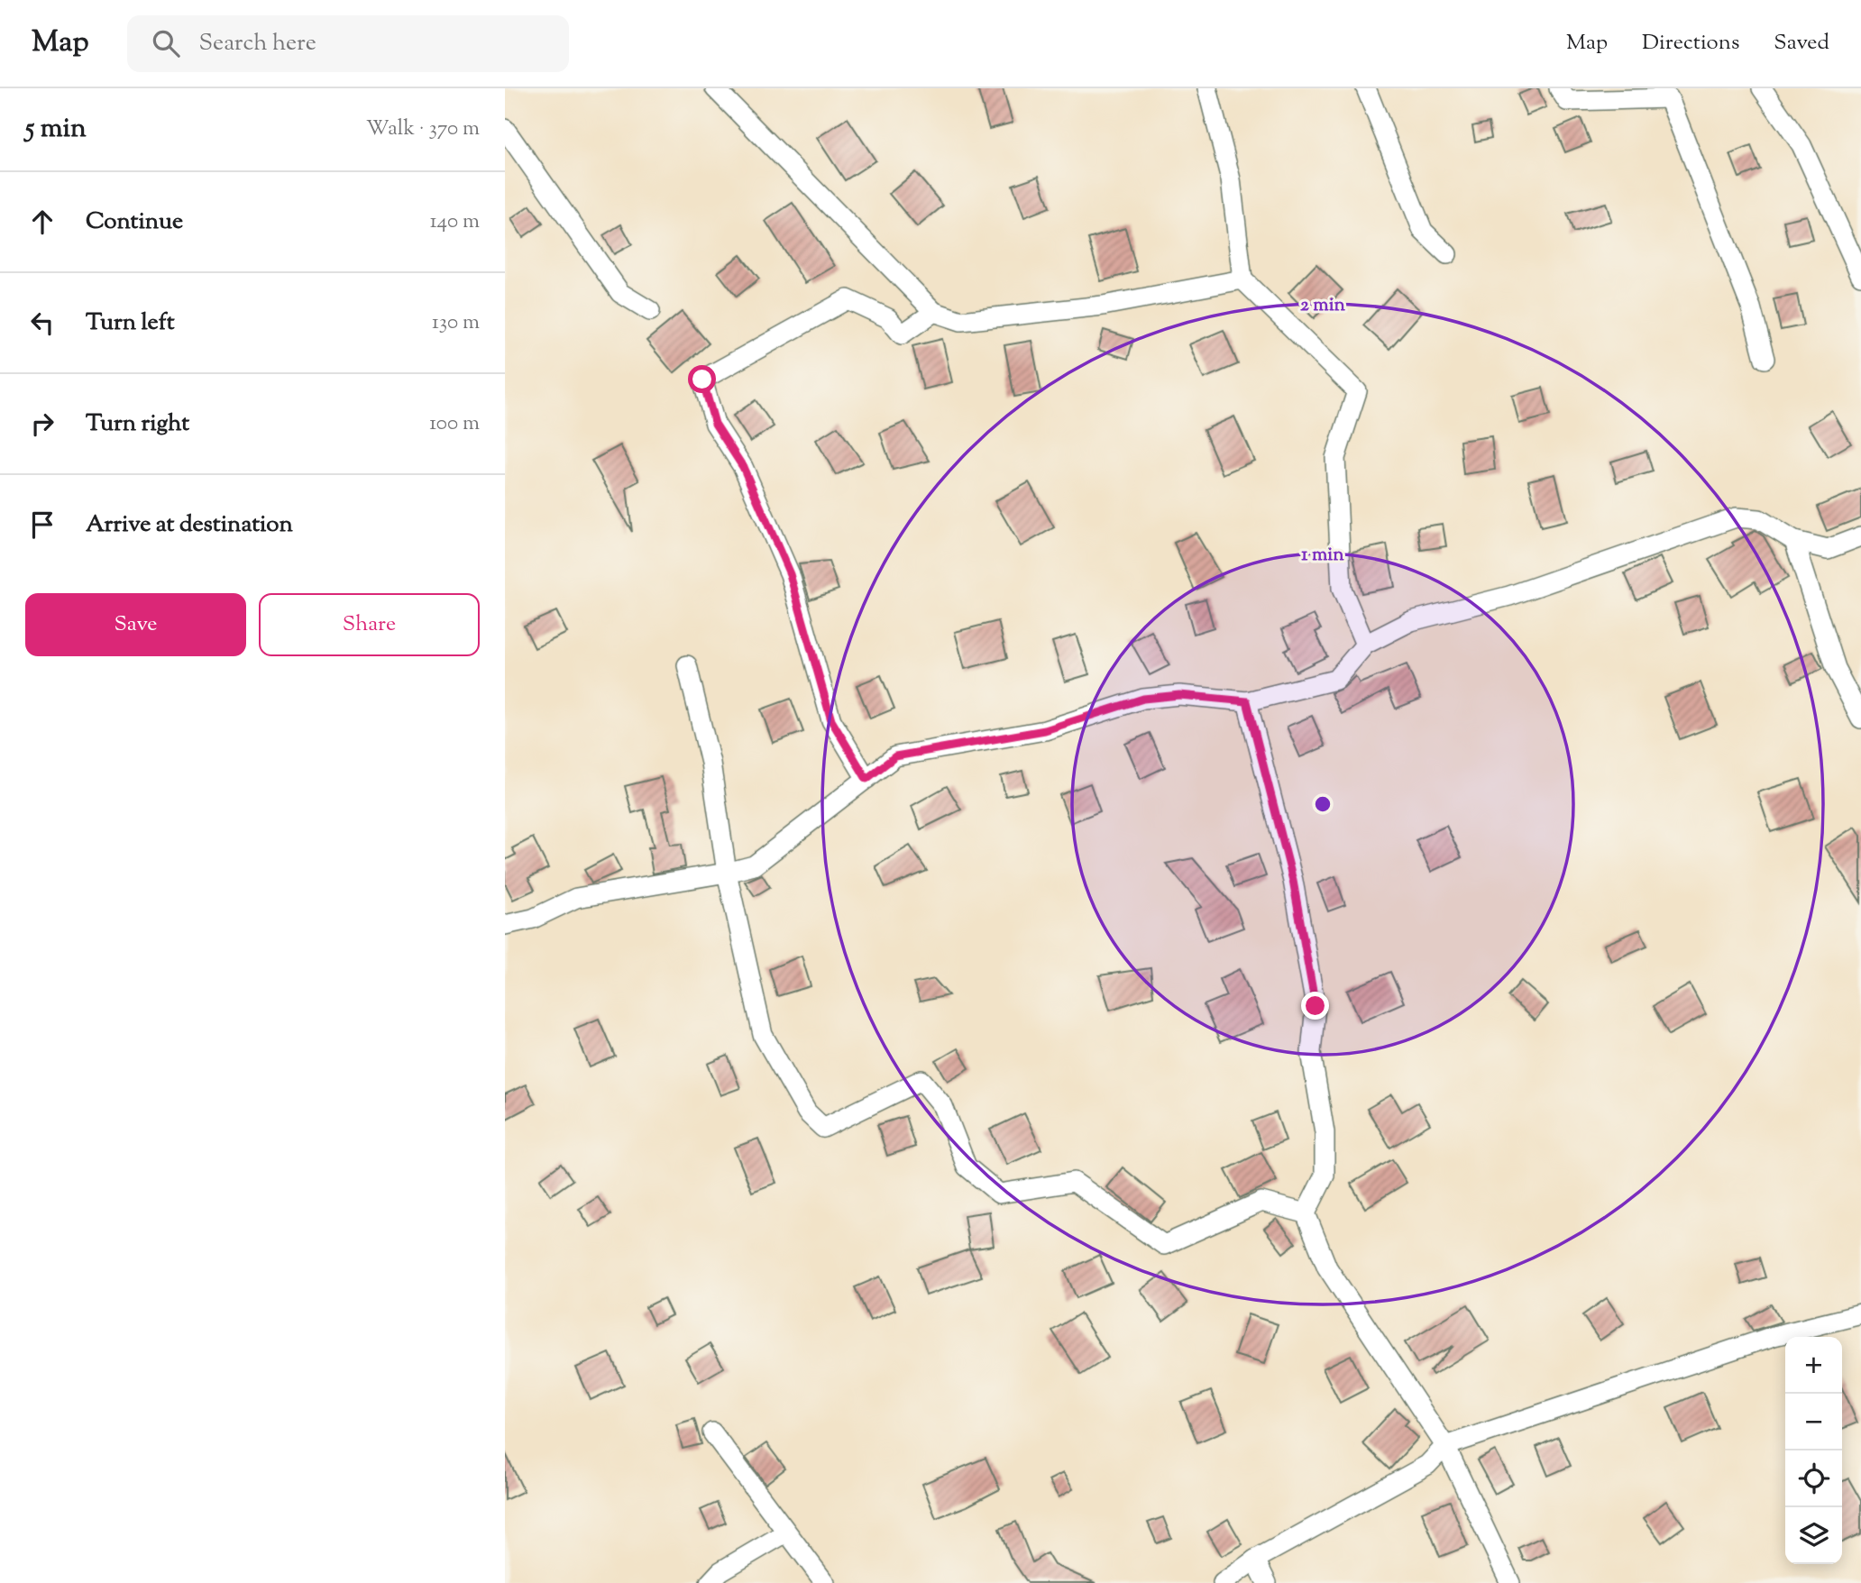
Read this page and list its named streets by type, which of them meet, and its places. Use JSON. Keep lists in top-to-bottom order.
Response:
{
  "page": {
    "header": "Map",
    "search": "Search here",
    "nav": ["Map", "Directions", "Saved"],
    "heading": ["5 min", "Walk · 370 m"],
    "list": [
      ["Continue", "140 m"],
      ["Turn left", "130 m"],
      ["Turn right", "100 m"],
      "Arrive at destination"
    ],
    "buttons": ["Save", "Share"],
    "map_buttons": ["+", "−"]
  },
  "rings": ["2 min", "1 min"]
}
